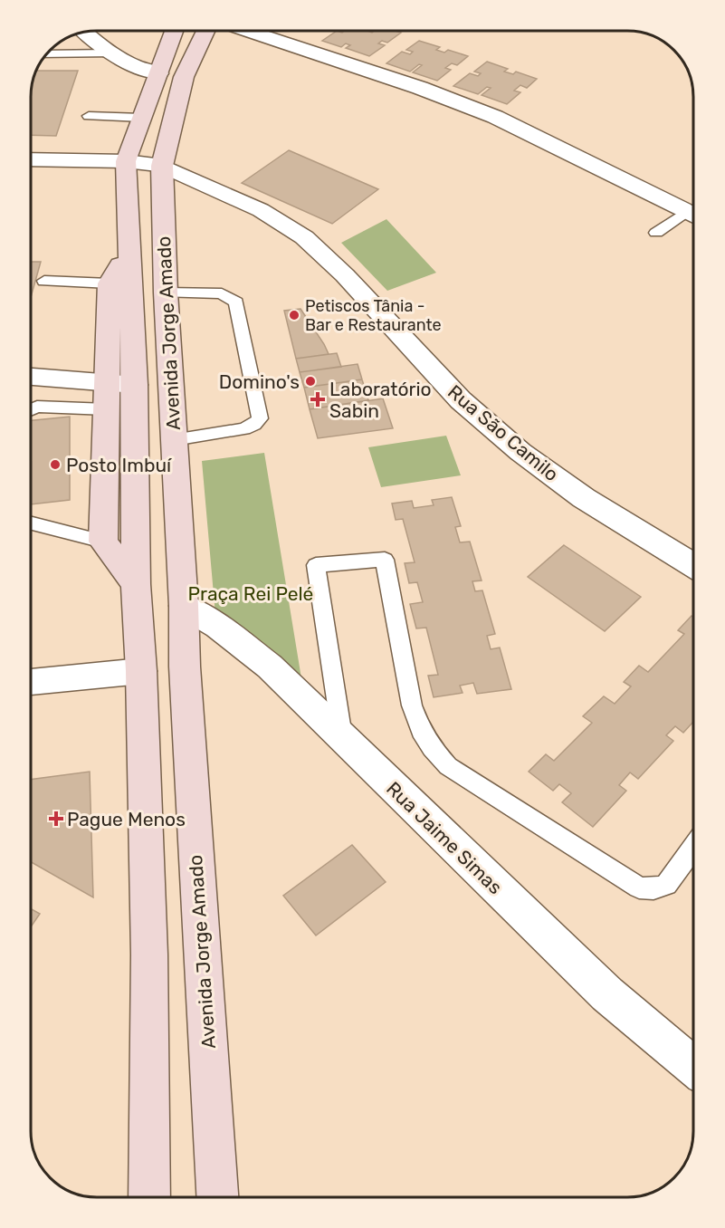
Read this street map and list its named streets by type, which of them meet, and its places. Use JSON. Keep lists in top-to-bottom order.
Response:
{
  "streets": {
    "main road": ["Avenida Jorge Amado"],
    "street": ["Rua São Camilo", "Rua Jaime Simas"]
  },
  "crossings": [
    ["Avenida Jorge Amado", "Rua São Camilo"],
    ["Avenida Jorge Amado", "Rua Jaime Simas"]
  ],
  "parks": ["Praça Rei Pelé"],
  "places": {
    "other": ["Petiscos Tânia - Bar e Restaurante", "Domino's", "Posto Imbuí"],
    "health": ["Laboratório Sabin", "Pague Menos"]
  }
}
